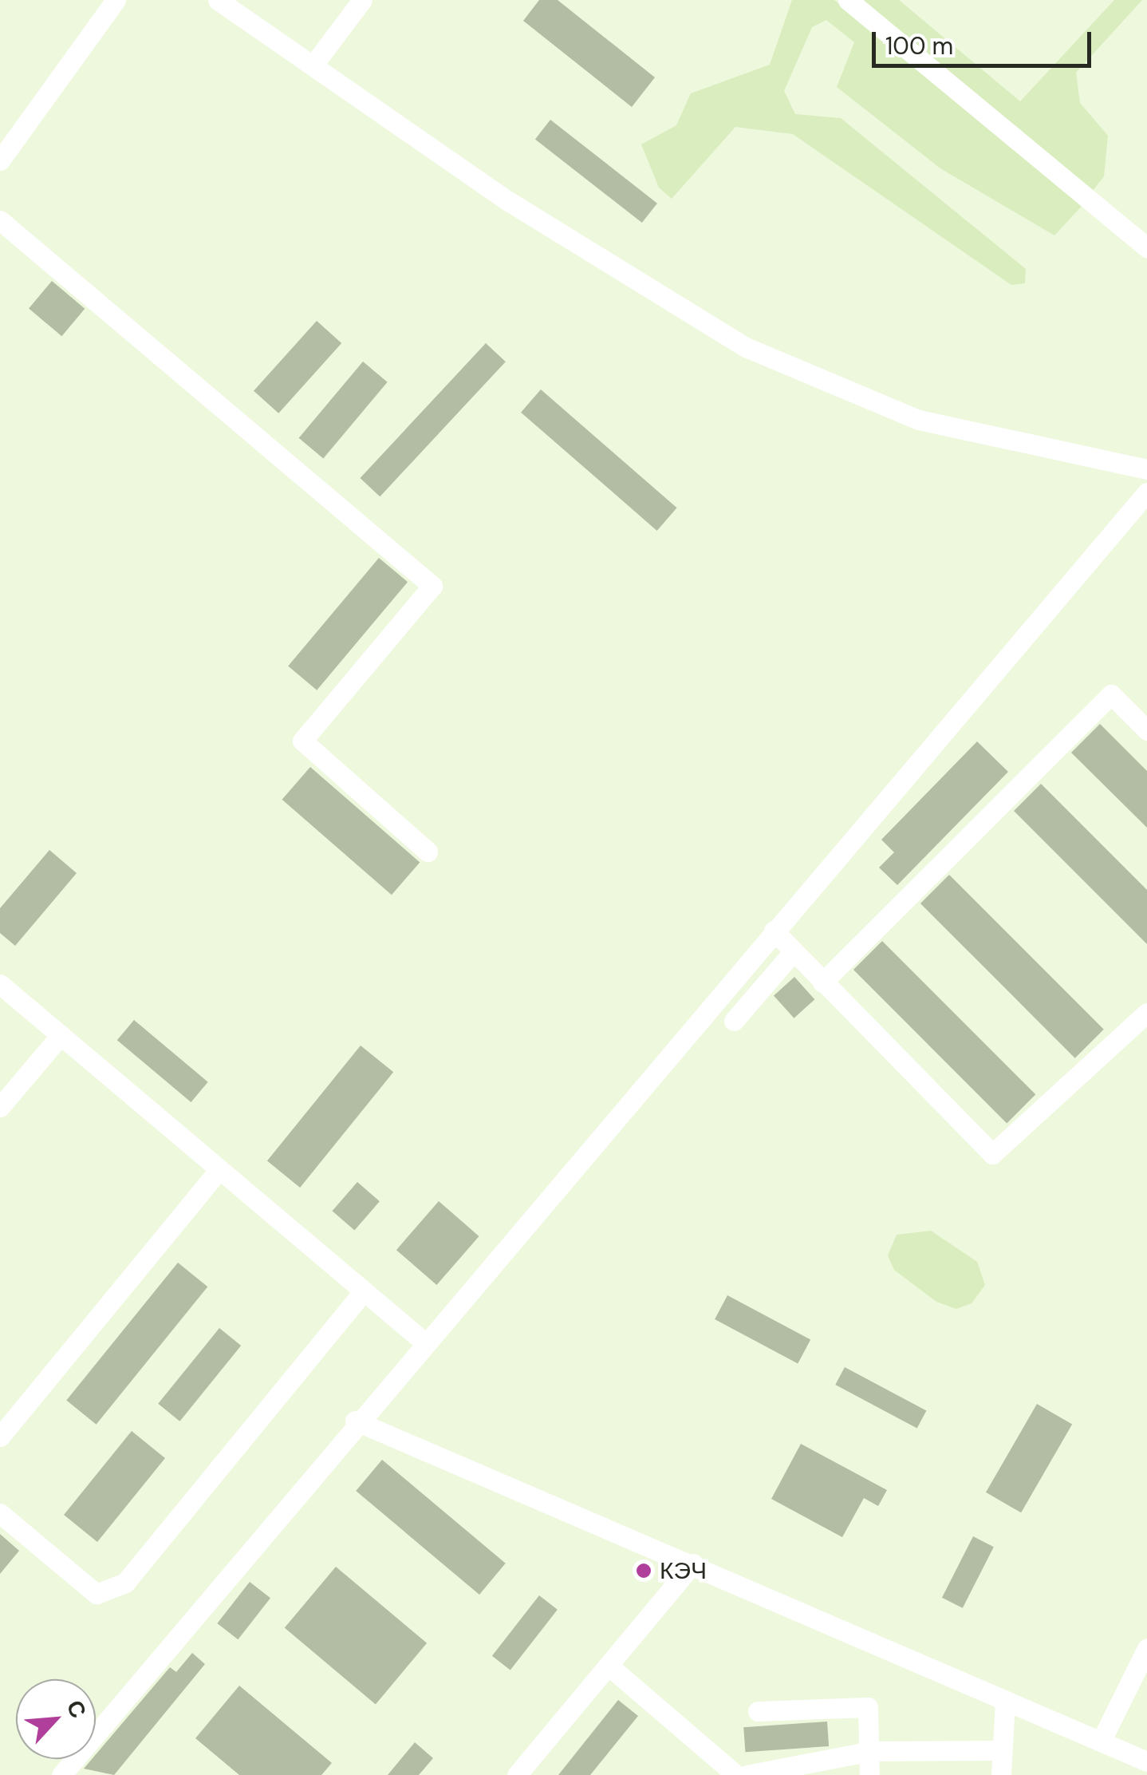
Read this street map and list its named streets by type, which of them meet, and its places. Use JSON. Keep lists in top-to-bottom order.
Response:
{
  "places": ["КЭЧ"],
  "scale_bar": "100 m",
  "north": "top right"
}
